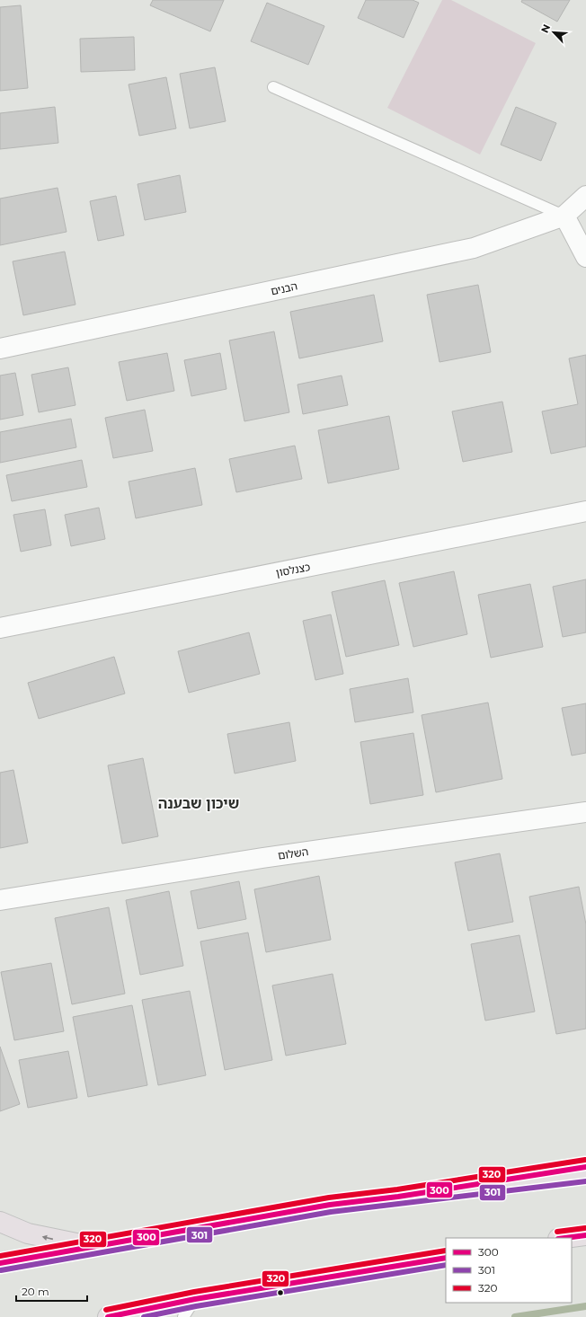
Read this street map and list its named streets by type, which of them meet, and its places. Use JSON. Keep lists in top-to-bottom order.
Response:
{
  "streets": {
    "street": ["הבנים", "כצנלסון", "השלום"]
  },
  "districts": ["שיכון שבענה"],
  "lines": ["transit line 320", "transit line 300", "transit line 301"],
  "legend": ["300", "301", "320"],
  "scale_bar": "20 m",
  "north": "top left"
}
